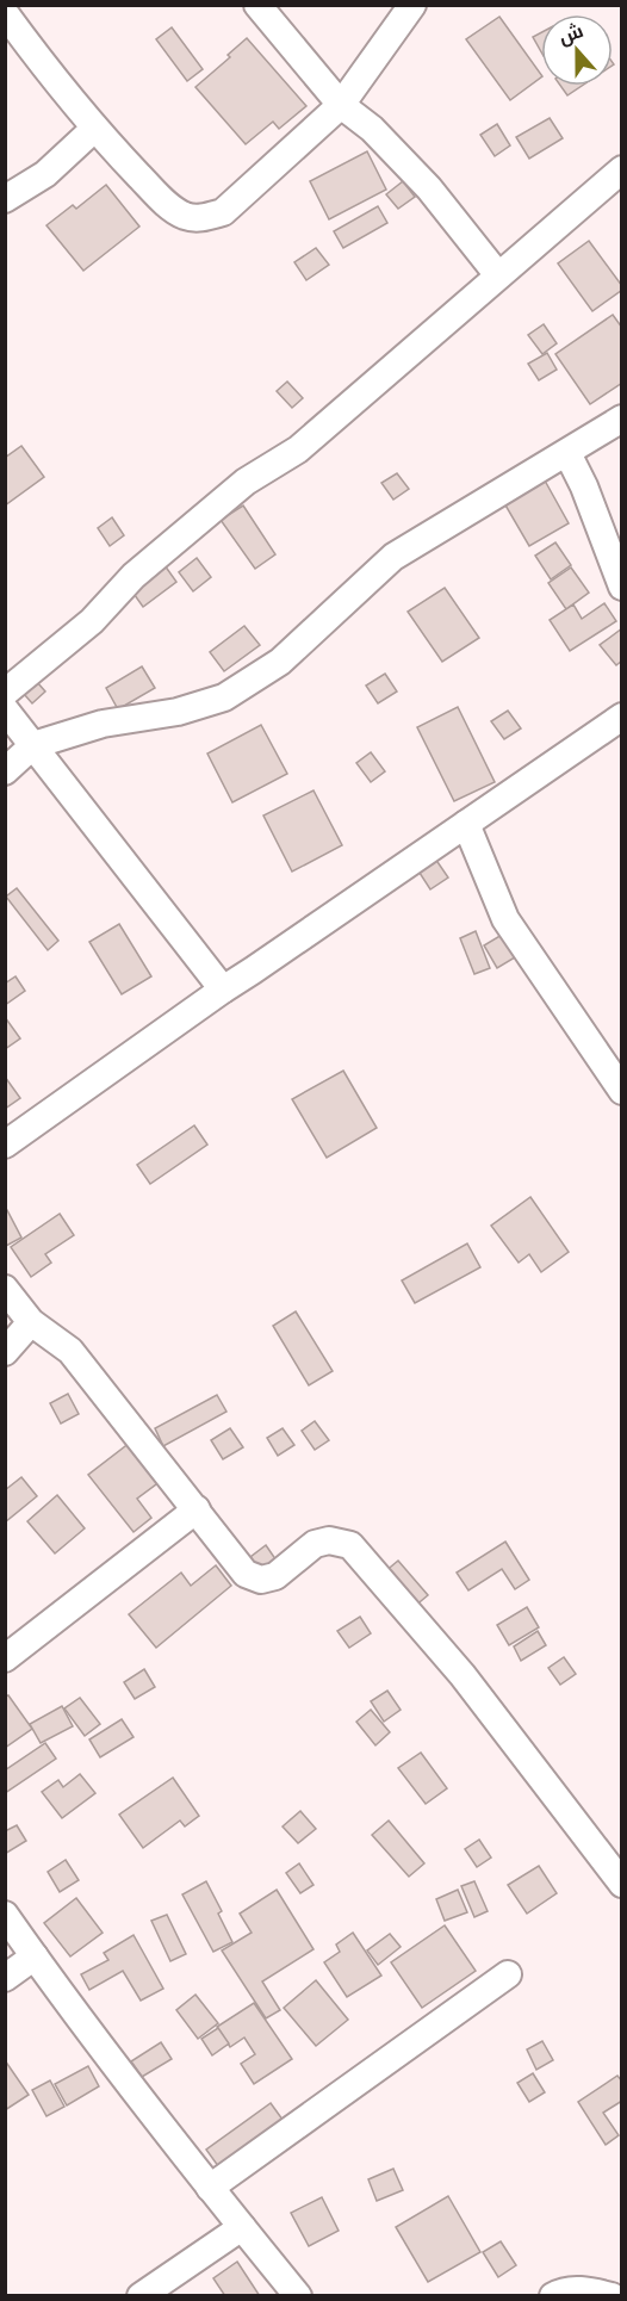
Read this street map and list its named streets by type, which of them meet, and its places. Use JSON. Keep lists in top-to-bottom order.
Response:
{
  "north": "top"
}
